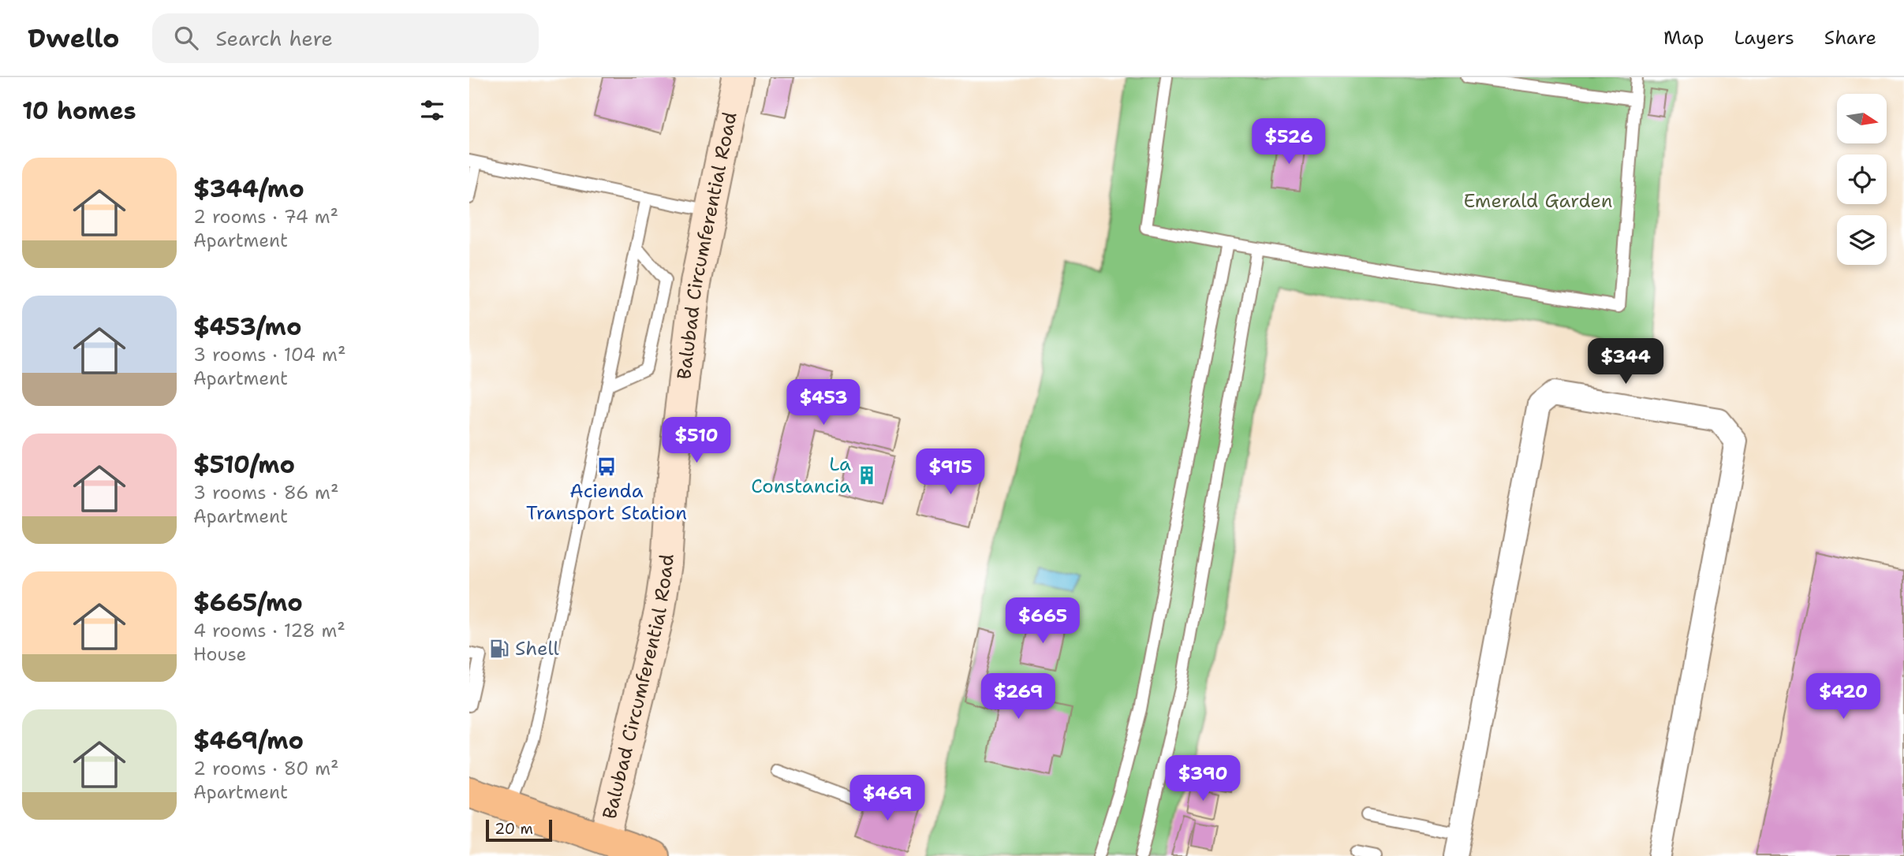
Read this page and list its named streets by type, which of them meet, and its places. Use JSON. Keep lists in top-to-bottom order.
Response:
{
  "streets": {
    "street": ["Balubad Circumferential Road"]
  },
  "parks": ["Emerald Garden"],
  "places": {
    "bus stop": ["Acienda Transport Station"],
    "building": ["La Constancia"],
    "fuel station": ["Shell"]
  },
  "scale_bar": "20 m",
  "north": "right",
  "page": {
    "header": "Dwello",
    "search": "Search here",
    "nav": ["Map", "Layers", "Share"],
    "heading": "10 homes",
    "price": [
      "$526",
      "$344",
      "$453",
      "$510",
      "$915",
      "$665",
      "$269",
      "$420",
      "$390",
      "$469"
    ],
    "list": [
      {
        "name": "$344/mo",
        "note": "2 rooms · 74 m² · Apartment"
      },
      {
        "name": "$453/mo",
        "note": "3 rooms · 104 m² · Apartment"
      },
      {
        "name": "$510/mo",
        "note": "3 rooms · 86 m² · Apartment"
      },
      {
        "name": "$665/mo",
        "note": "4 rooms · 128 m² · House"
      },
      {
        "name": "$469/mo",
        "note": "2 rooms · 80 m² · Apartment"
      }
    ],
    "scale": "20 m"
  }
}
